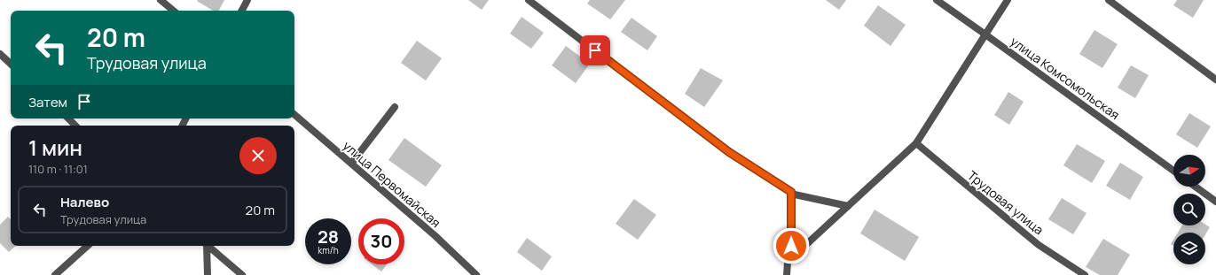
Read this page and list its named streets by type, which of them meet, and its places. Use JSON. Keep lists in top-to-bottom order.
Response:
{
  "streets": {
    "street": ["улица Комсомольская", "улица Первомайская", "Трудовая улица"]
  },
  "north": "right",
  "page": {
    "turn": ["20 m", "Трудовая улица"],
    "then": "Затем",
    "heading": ["1 мин", "110 m · 11:01"],
    "list": [
      {
        "name": "Налево",
        "note": "Трудовая улица",
        "value": "20 m"
      }
    ],
    "speed": "28 km/h",
    "limit": "30"
  }
}
